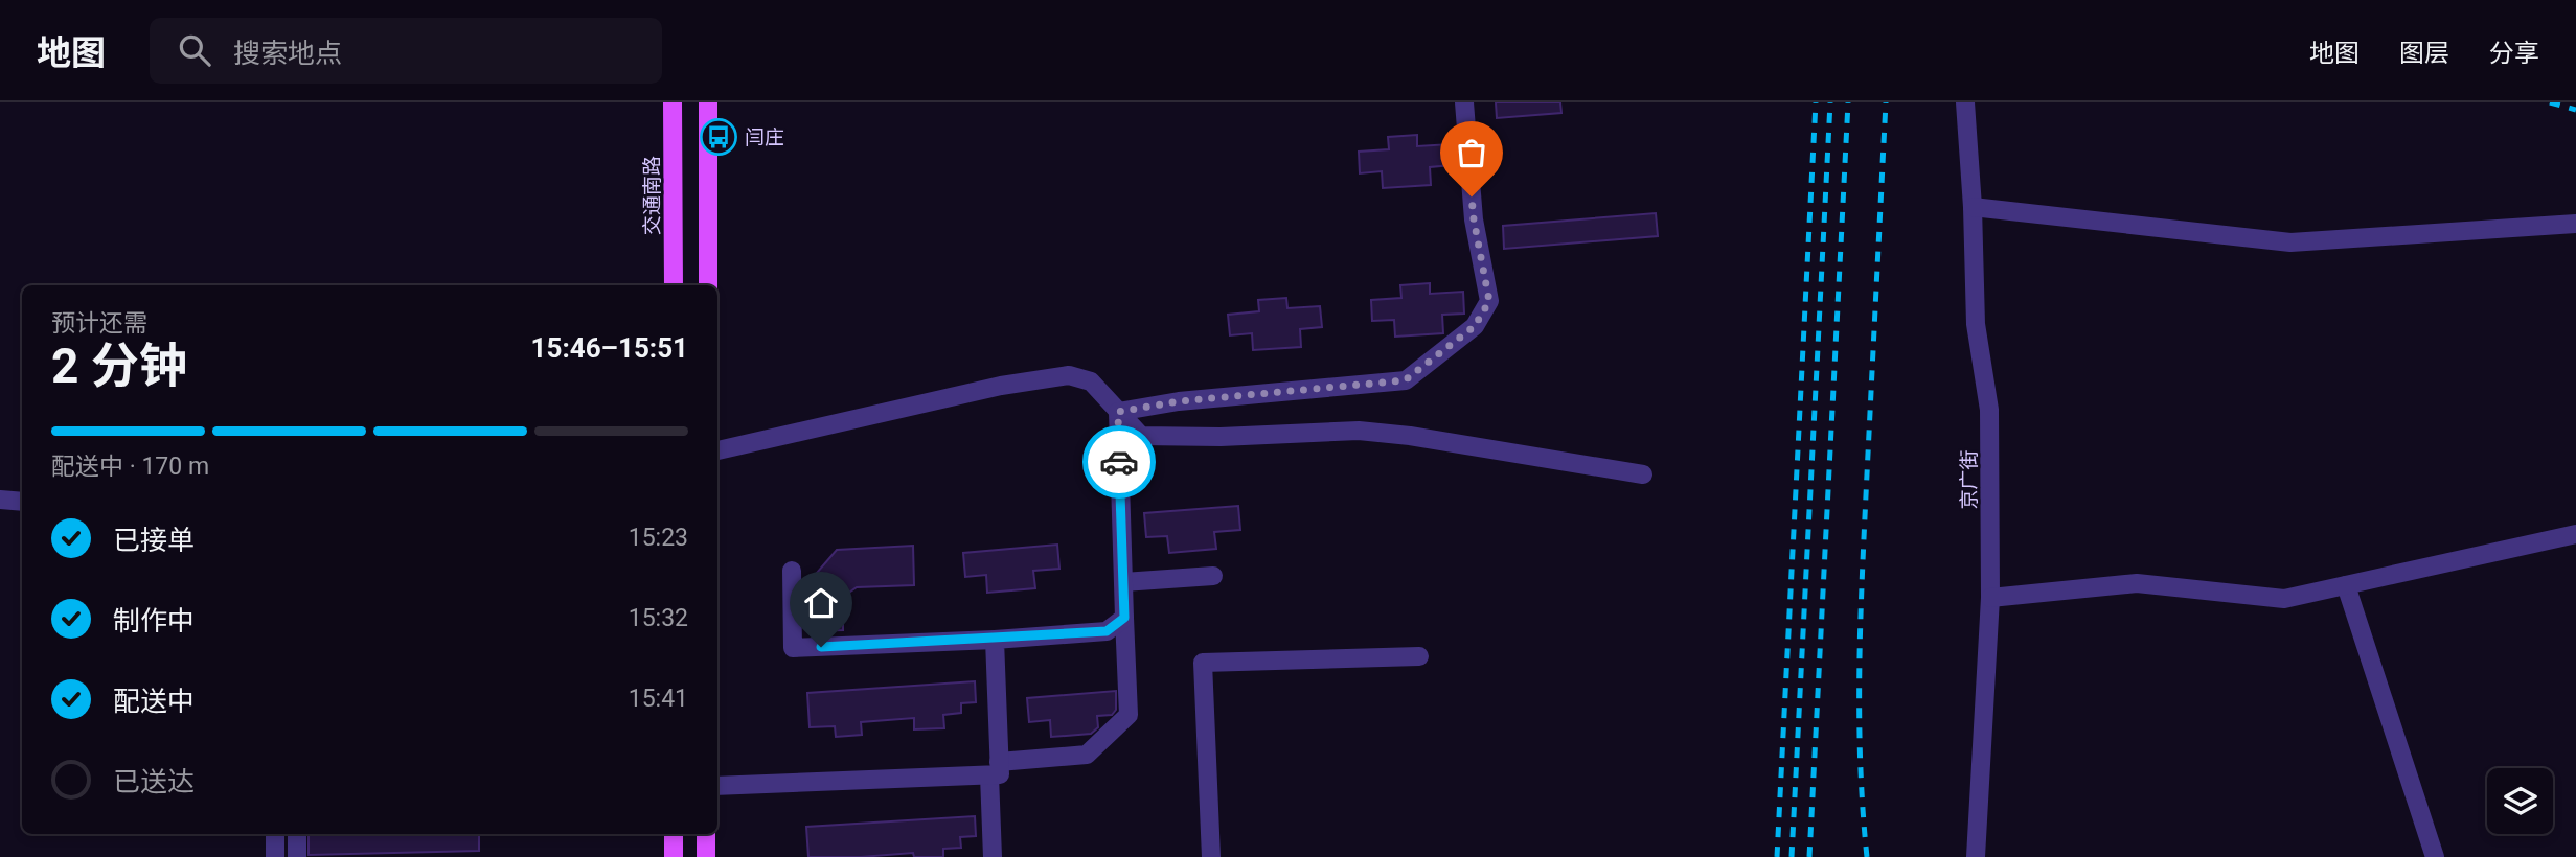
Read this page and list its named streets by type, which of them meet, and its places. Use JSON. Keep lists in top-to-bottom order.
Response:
{
  "streets": {
    "main road": ["交通南路"],
    "street": ["京广街"]
  },
  "places": {
    "bus stop": ["闫庄"]
  },
  "page": {
    "header": "地图",
    "search": "搜索地点",
    "nav": ["地图", "图层", "分享"],
    "heading": ["2 分钟", "预计还需", "15:46–15:51"],
    "bar": "配送中 · 170 m",
    "list": [
      ["已接单", "15:23"],
      ["制作中", "15:32"],
      ["配送中", "15:41"],
      "已送达"
    ]
  }
}
